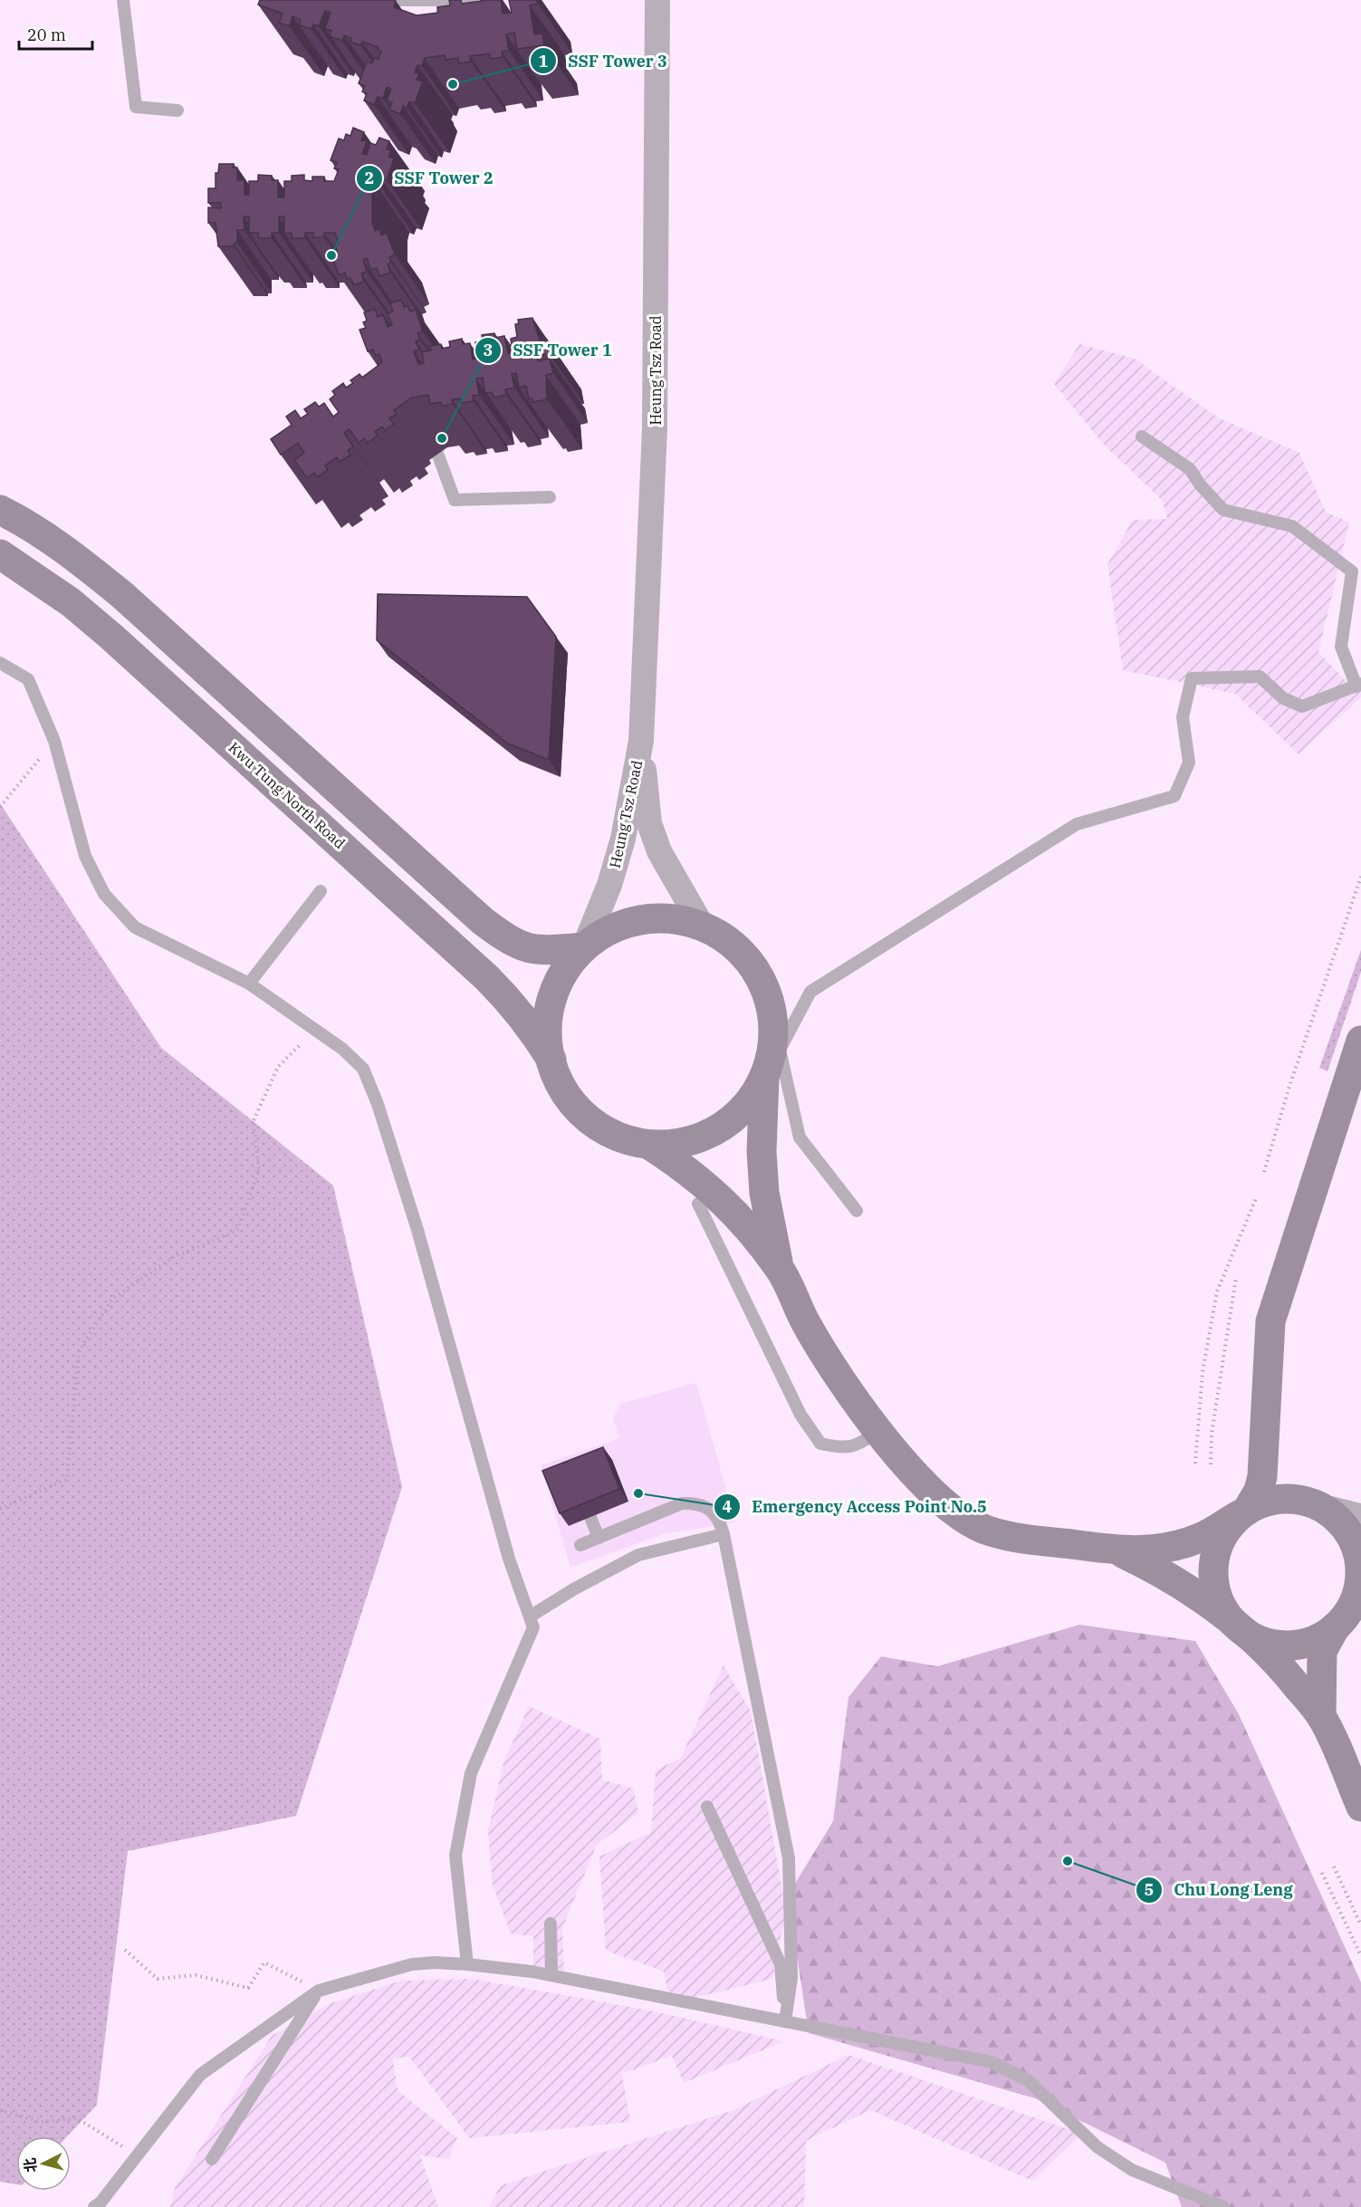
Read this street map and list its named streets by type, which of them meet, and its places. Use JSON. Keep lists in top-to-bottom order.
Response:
{
  "streets": {
    "main road": ["Kwu Tung North Road"],
    "street": ["Heung Tsz Road"]
  },
  "crossings": [
    ["Heung Tsz Road", "Kwu Tung North Road"]
  ],
  "places": [
    "SSF Tower 3",
    "SSF Tower 2",
    "SSF Tower 1",
    "Emergency Access Point No.5",
    "Chu Long Leng"
  ],
  "scale_bar": "20 m",
  "north": "left"
}
